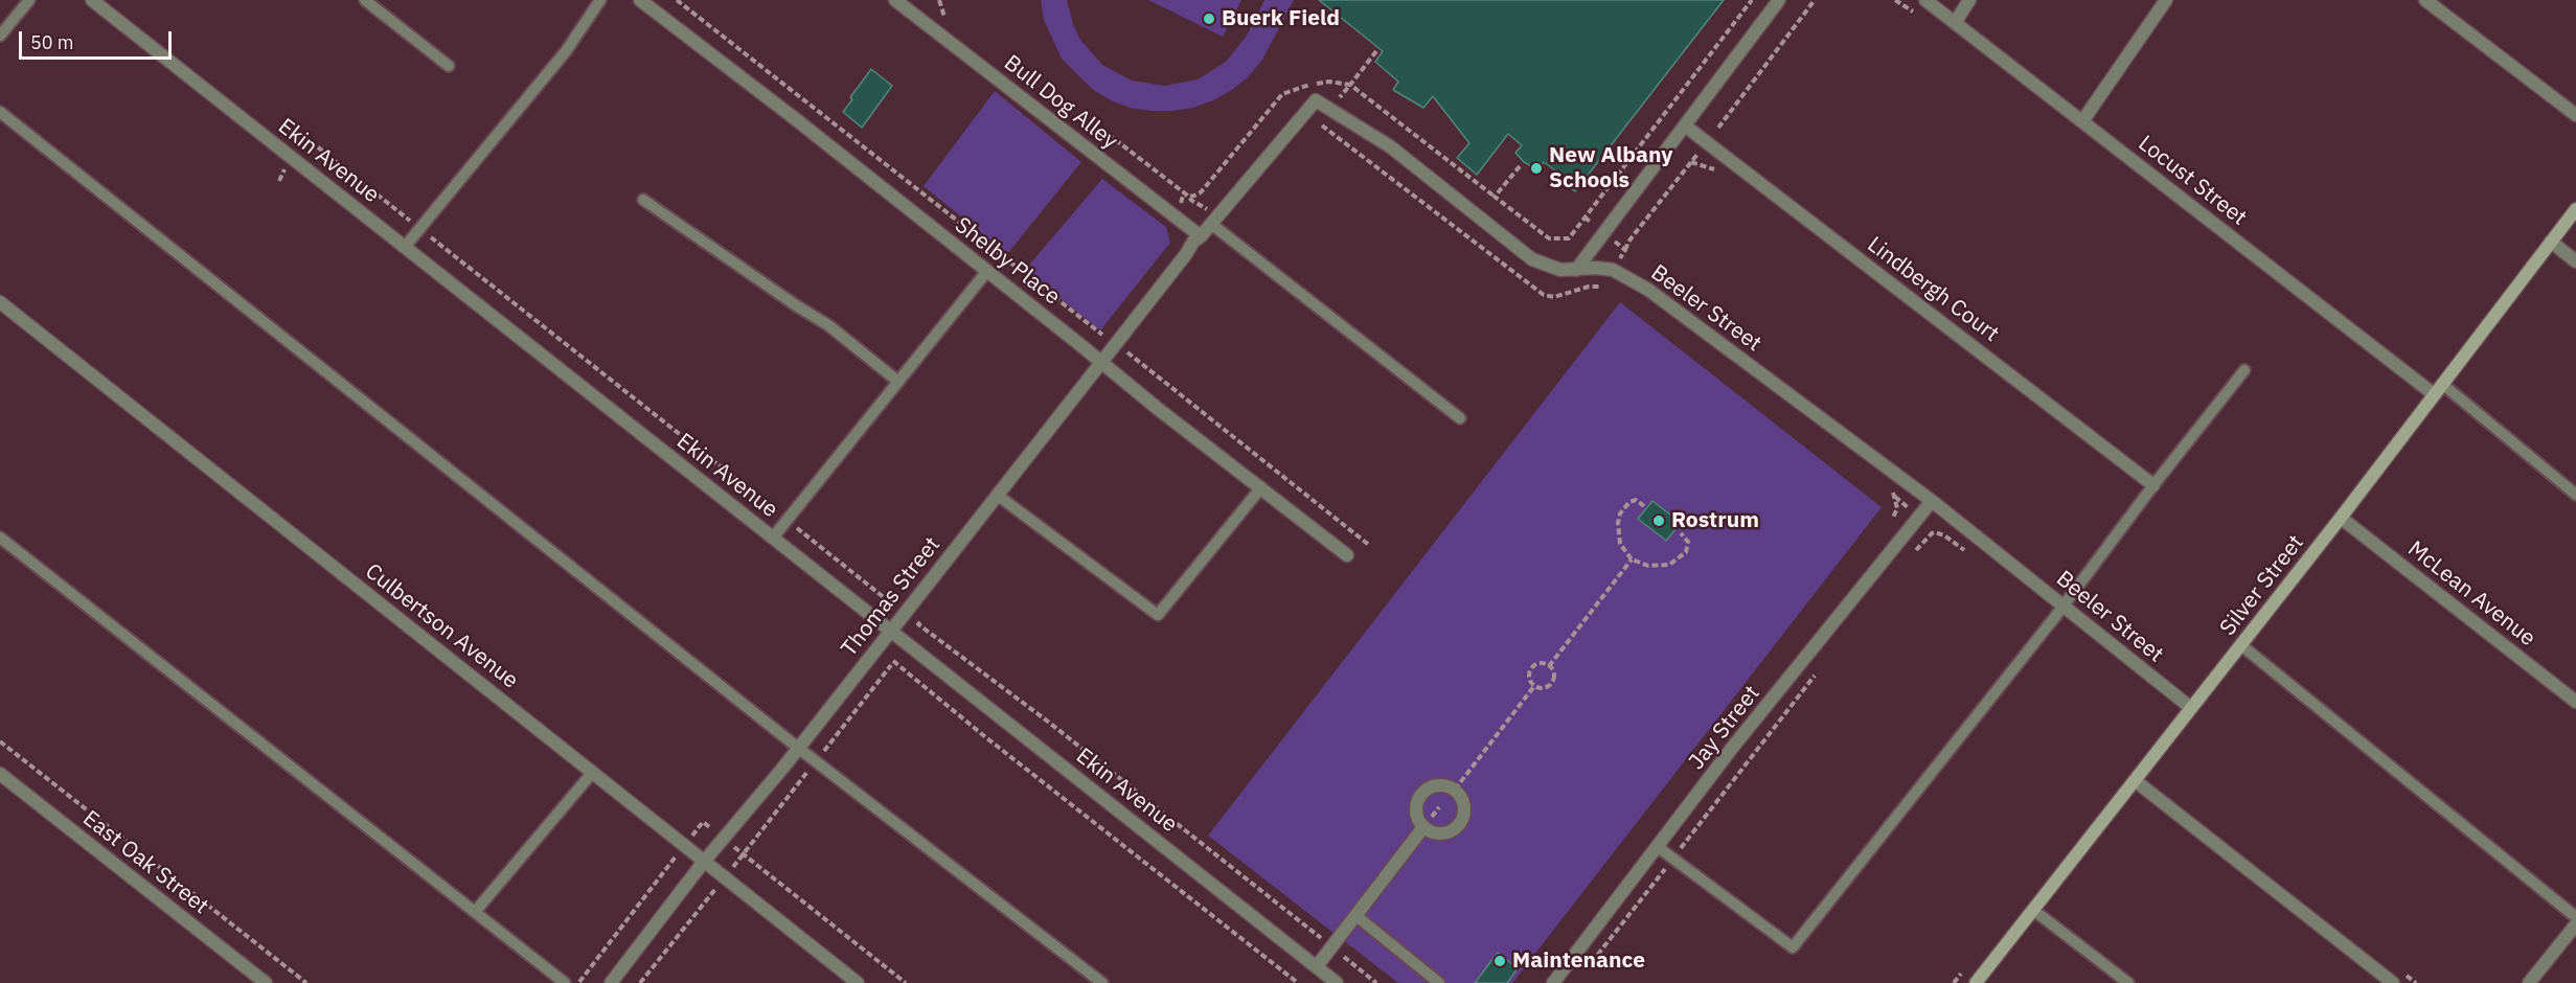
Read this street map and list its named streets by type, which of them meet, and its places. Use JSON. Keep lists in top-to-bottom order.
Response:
{
  "streets": {
    "main road": ["Silver Street"],
    "street": [
      "Bull Dog Alley",
      "Ekin Avenue",
      "Locust Street",
      "Shelby Place",
      "Lindbergh Court",
      "Beeler Street",
      "McLean Avenue",
      "Thomas Street",
      "Culbertson Avenue",
      "Jay Street",
      "East Oak Street"
    ]
  },
  "crossings": [
    ["Bull Dog Alley", "Beeler Street"],
    ["Bull Dog Alley", "Thomas Street"],
    ["Ekin Avenue", "Thomas Street"],
    ["Locust Street", "Silver Street"],
    ["Shelby Place", "Thomas Street"],
    ["Beeler Street", "Silver Street"],
    ["Beeler Street", "Thomas Street"],
    ["Beeler Street", "Jay Street"],
    ["Silver Street", "McLean Avenue"],
    ["Thomas Street", "Culbertson Avenue"]
  ],
  "places": [
    "Buerk Field",
    "New Albany Schools",
    "Rostrum",
    "Maintenance"
  ],
  "scale_bar": "50 m"
}
